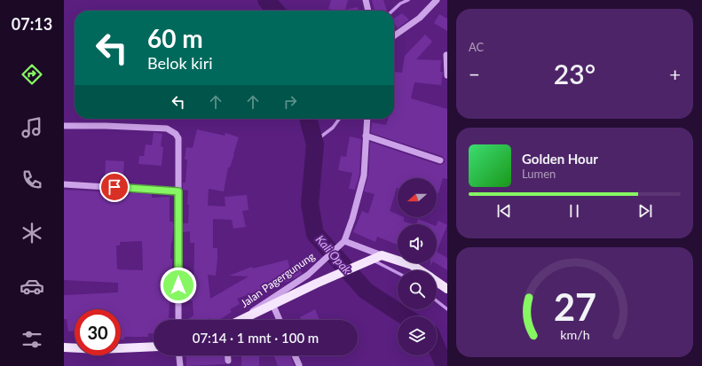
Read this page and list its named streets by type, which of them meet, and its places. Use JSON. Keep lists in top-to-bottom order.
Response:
{
  "streets": {
    "street": ["Jalan Pagergunung"]
  },
  "water": ["Kali Opak"],
  "north": "left",
  "page": {
    "tabs": "07:13",
    "tile": "AC",
    "turn": ["60 m", "Belok kiri"],
    "heat": ["−", "23°", "+"],
    "song": ["Golden Hour", "Lumen"],
    "limit": "30",
    "trip": "07:14 · 1 mnt · 100 m",
    "gauge": ["27", "km/h"]
  }
}
